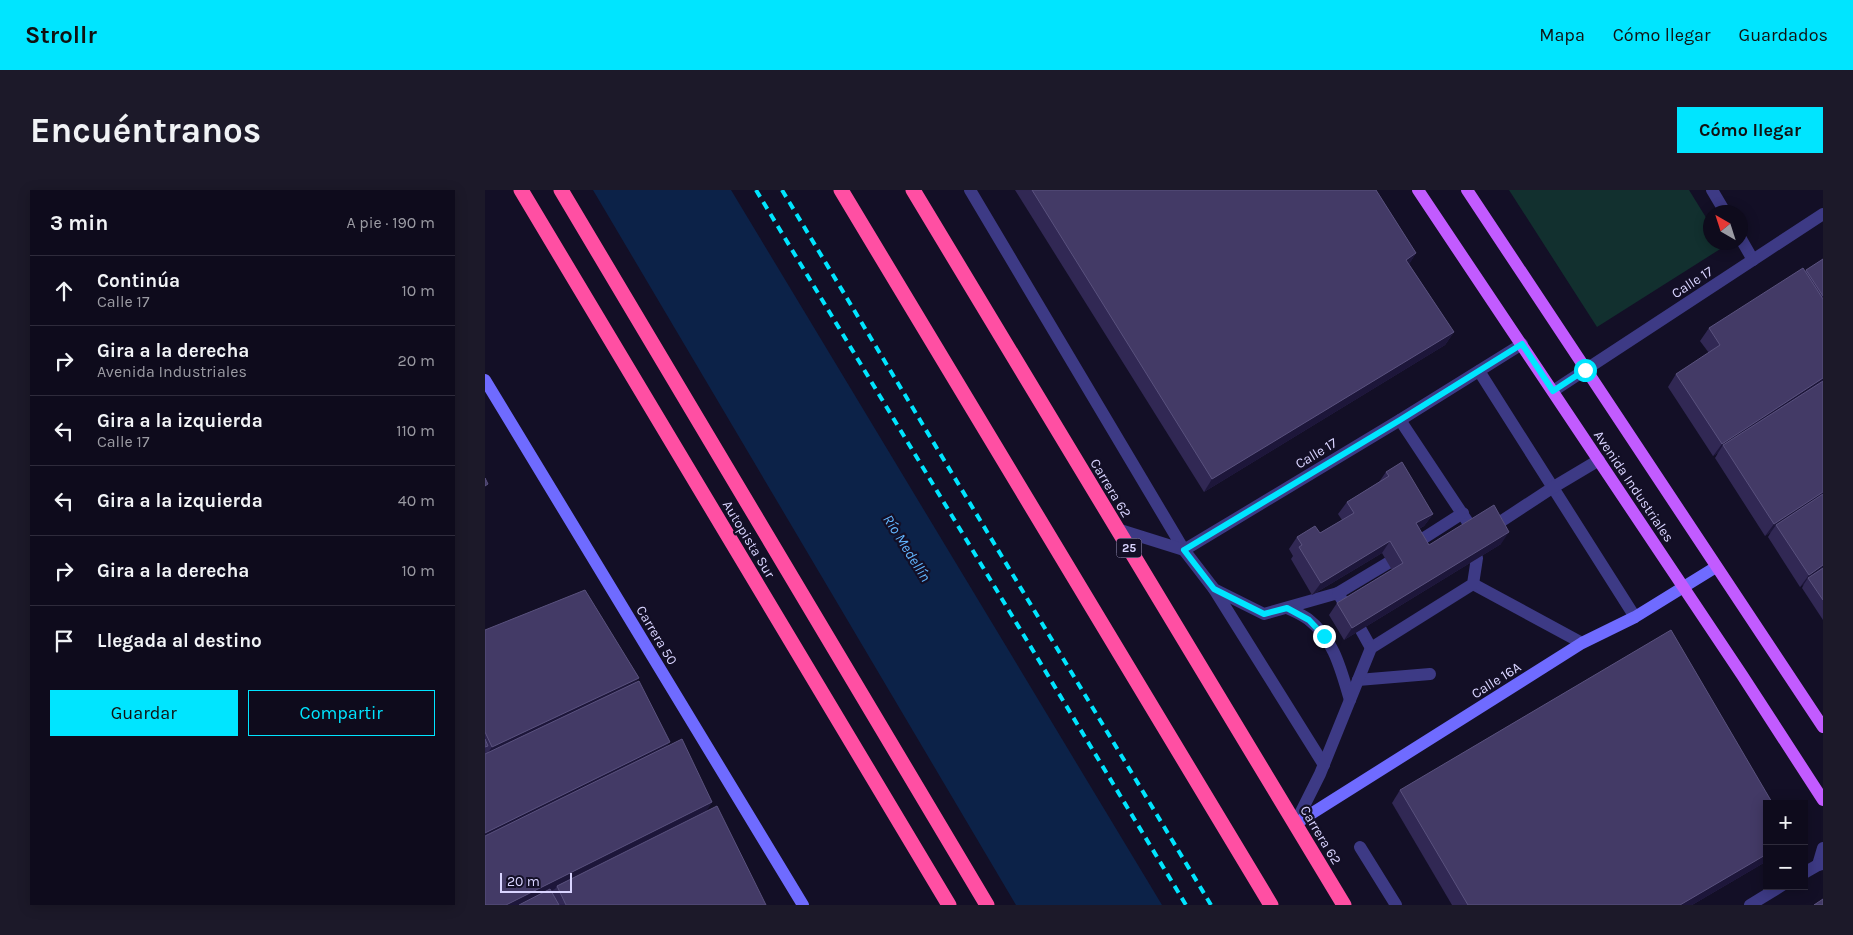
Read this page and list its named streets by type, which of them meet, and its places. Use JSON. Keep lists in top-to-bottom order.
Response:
{
  "streets": {
    "highway": ["Carrera 62", "Autopista Sur", "25"],
    "main road": ["Avenida Industriales"],
    "street": ["Calle 17", "Carrera 50", "Calle 16A"]
  },
  "crossings": [
    ["Calle 17", "Avenida Industriales"],
    ["Avenida Industriales", "Calle 16A"],
    ["Carrera 62", "Calle 16A"]
  ],
  "water": ["Río Medellín"],
  "scale_bar": "20 m",
  "north": "top left",
  "page": {
    "header": "Strollr",
    "nav": ["Mapa", "Cómo llegar", "Guardados"],
    "buttons": [
      "Cómo llegar",
      ["Guardar", "Compartir"]
    ],
    "title": "Encuéntranos",
    "heading": ["3 min", "A pie · 190 m"],
    "list": [
      ["Continúa", "Calle 17", "10 m"],
      ["Gira a la derecha", "Avenida Industriales", "20 m"],
      ["Gira a la izquierda", "Calle 17", "110 m"],
      ["Gira a la izquierda", "40 m"],
      ["Gira a la derecha", "10 m"],
      "Llegada al destino"
    ],
    "map_buttons": ["+", "−"],
    "scale": "20 m"
  }
}
